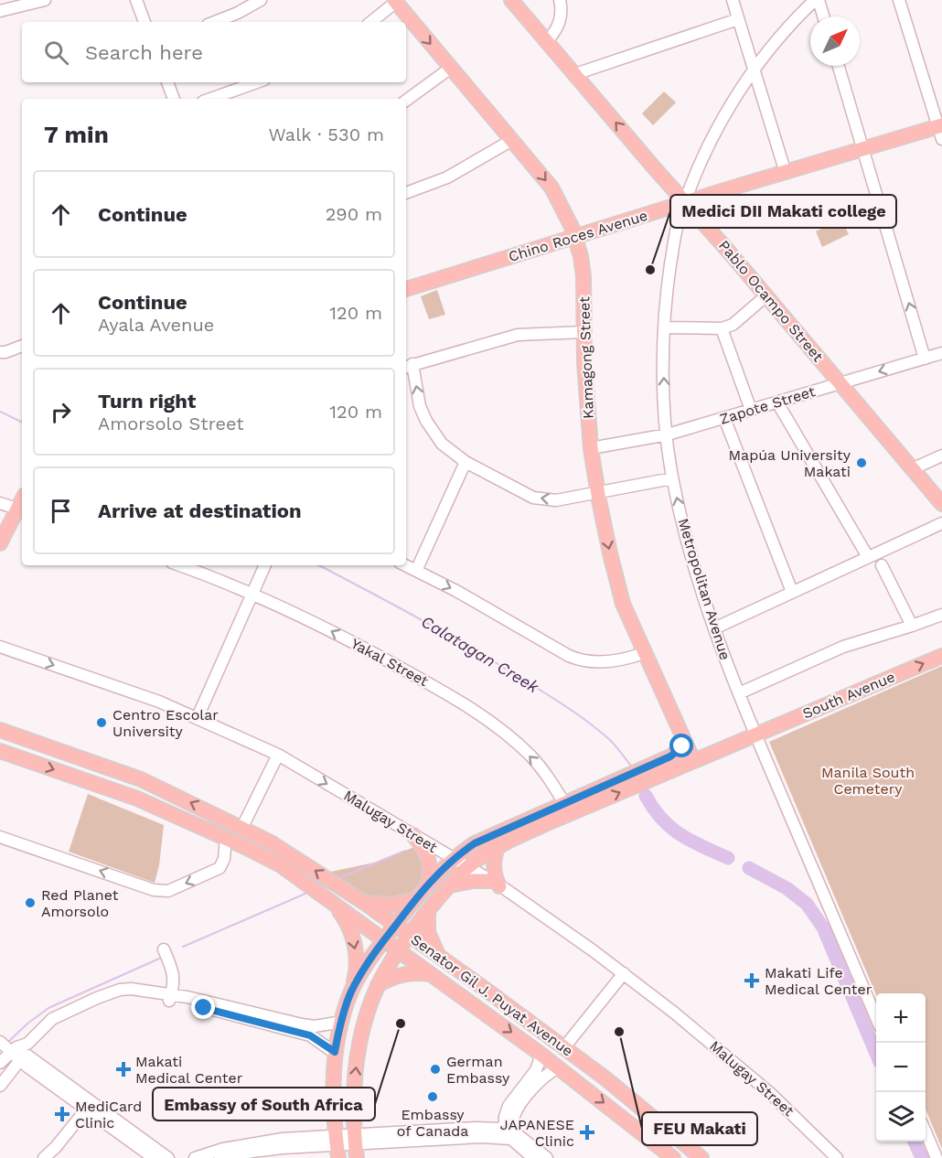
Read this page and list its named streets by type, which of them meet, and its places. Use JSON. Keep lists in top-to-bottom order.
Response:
{
  "streets": {
    "main road": [
      "Chino Roces Avenue",
      "Pablo Ocampo Street",
      "Kamagong Street",
      "South Avenue",
      "Senator Gil J. Puyat Avenue"
    ],
    "street": [
      "Zapote Street",
      "Metropolitan Avenue",
      "Yakal Street",
      "Malugay Street"
    ]
  },
  "crossings": [
    ["Chino Roces Avenue", "Pablo Ocampo Street"],
    ["Chino Roces Avenue", "Kamagong Street"],
    ["Chino Roces Avenue", "Metropolitan Avenue"],
    ["Pablo Ocampo Street", "Zapote Street"],
    ["Pablo Ocampo Street", "Metropolitan Avenue"],
    ["Kamagong Street", "Zapote Street"],
    ["Kamagong Street", "South Avenue"],
    ["Zapote Street", "Metropolitan Avenue"],
    ["Metropolitan Avenue", "South Avenue"],
    ["Yakal Street", "South Avenue"]
  ],
  "one_way": ["Kamagong Street", "Malugay Street"],
  "water": ["Calatagan Creek"],
  "parks": ["Manila South Cemetery"],
  "places": {
    "other": [
      "Medici DII Makati college",
      "Mapúa University Makati",
      "Centro Escolar University",
      "Red Planet Amorsolo",
      "Embassy of South Africa",
      "FEU Makati",
      "German Embassy",
      "Embassy of Canada"
    ],
    "health": [
      "Makati Life Medical Center",
      "Makati Medical Center",
      "MediCard Clinic",
      "JAPANESE Clinic"
    ]
  },
  "north": "top right",
  "page": {
    "search": "Search here",
    "heading": ["7 min", "Walk · 530 m"],
    "list": [
      ["Continue", "290 m"],
      ["Continue", "Ayala Avenue", "120 m"],
      ["Turn right", "Amorsolo Street", "120 m"],
      "Arrive at destination"
    ],
    "map_buttons": ["+", "−"]
  }
}
